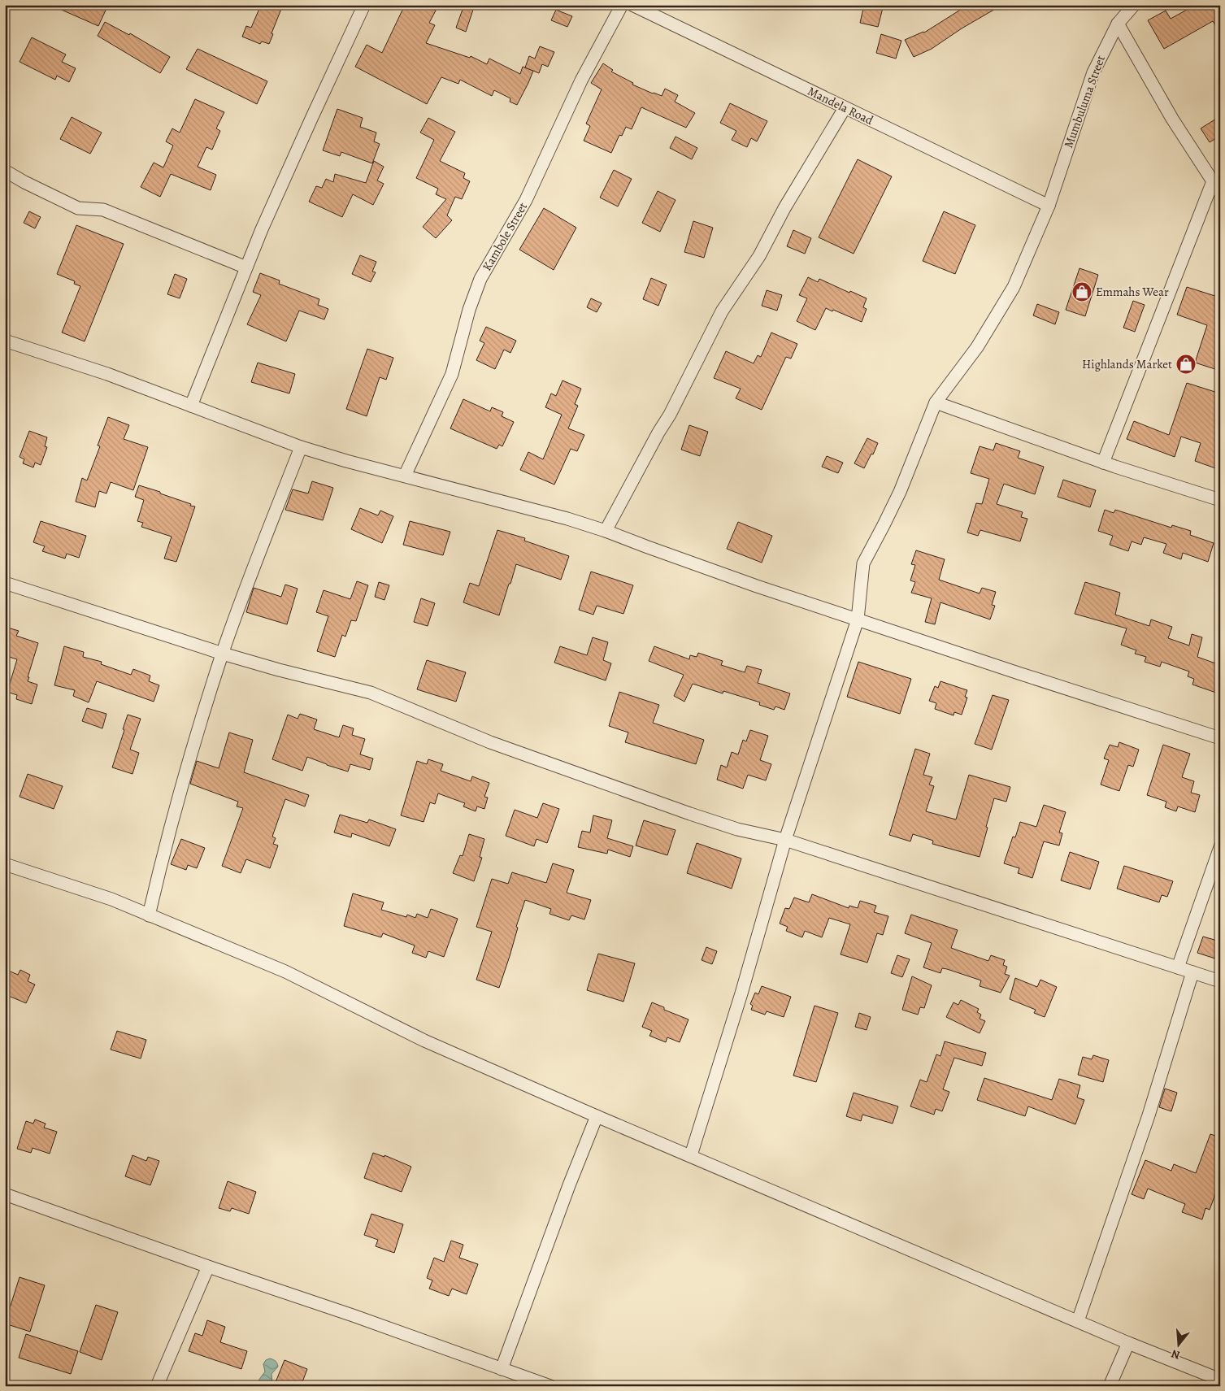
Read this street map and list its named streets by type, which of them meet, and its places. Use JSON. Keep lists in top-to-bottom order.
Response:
{
  "streets": {
    "street": ["Mumbuluma Street", "Mandela Road", "Kambole Street"]
  },
  "crossings": [
    ["Mumbuluma Street", "Mandela Road"]
  ],
  "places": {
    "shop": ["Emmahs Wear", "Highlands Market"]
  },
  "north": "bottom"
}
